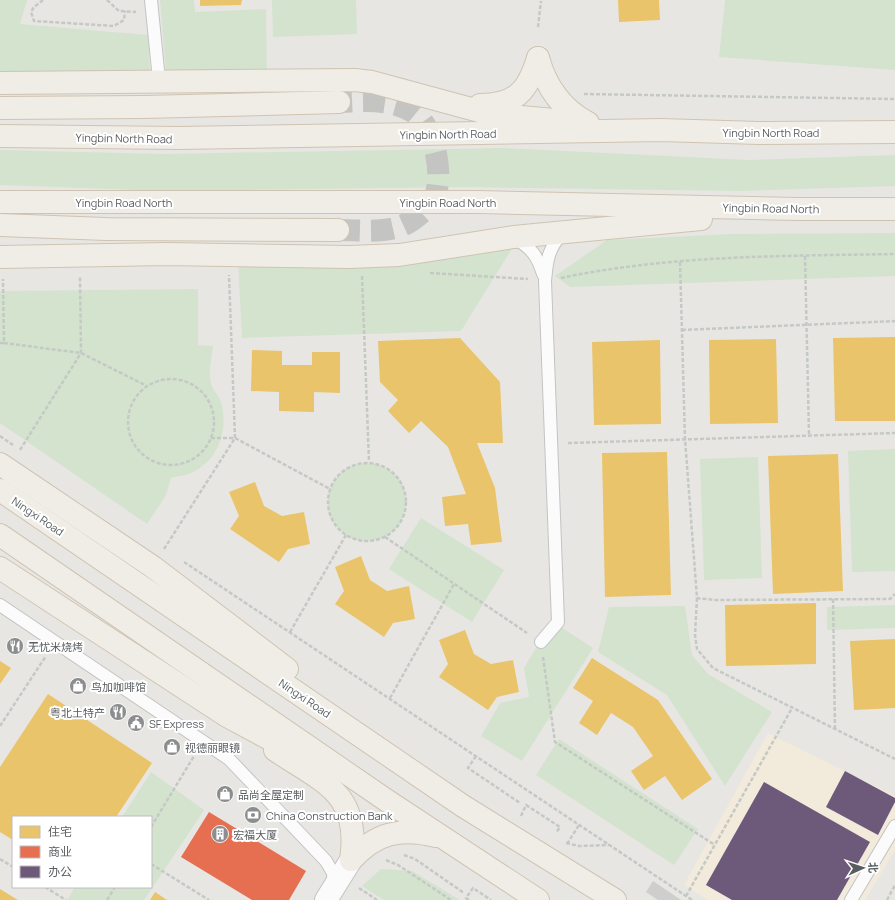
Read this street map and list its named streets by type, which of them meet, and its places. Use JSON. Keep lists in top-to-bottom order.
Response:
{
  "streets": {
    "main road": ["Yingbin North Road", "Yingbin Road North", "Ningxi Road"]
  },
  "places": {
    "restaurant": ["无忧米烧烤", "粤北土特产"],
    "shop": ["鸟加咖啡馆", "视德丽眼镜", "品尚全屋定制"],
    "public building": ["SF Express"],
    "bank": ["China Construction Bank"],
    "building": ["宏福大厦"]
  },
  "legend": ["住宅", "商业", "办公"],
  "north": "right"
}
